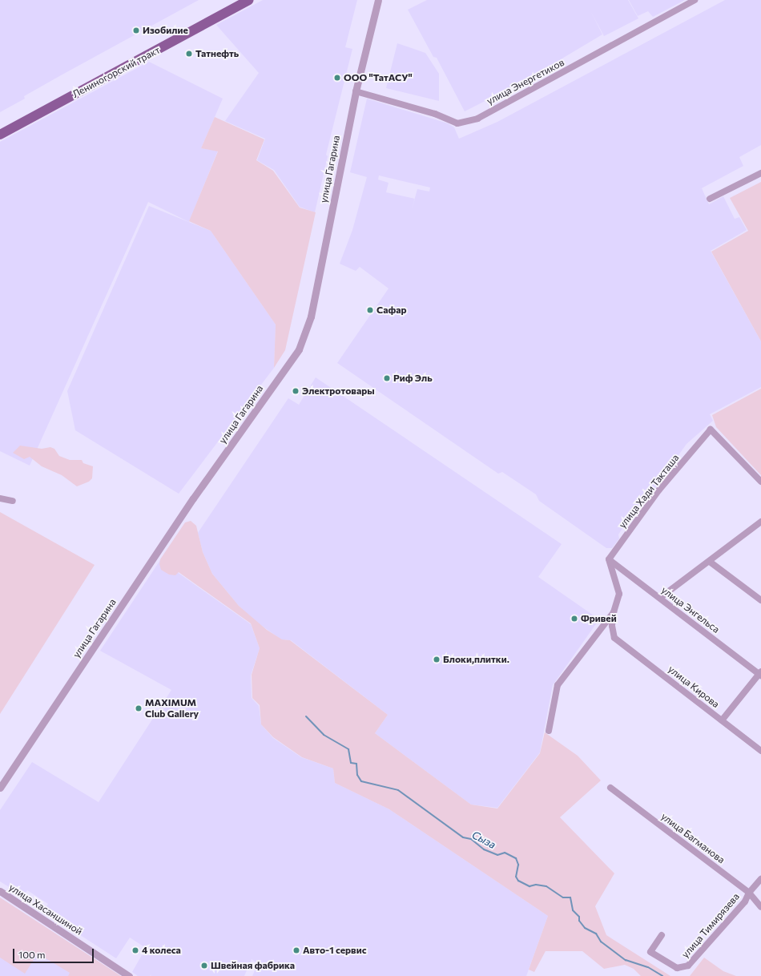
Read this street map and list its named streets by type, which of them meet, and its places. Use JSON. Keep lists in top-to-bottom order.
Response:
{
  "streets": {
    "main road": ["Лениногорский тракт"],
    "street": [
      "улица Энергетиков",
      "улица Гагарина",
      "улица Хади Такташа",
      "улица Энгельса",
      "улица Кирова",
      "улица Багманова",
      "улица Хасаншиной",
      "улица Тимирязева"
    ]
  },
  "crossings": [
    ["улица Энергетиков", "улица Гагарина"],
    ["улица Хади Такташа", "улица Энгельса"],
    ["улица Багманова", "улица Тимирязева"]
  ],
  "water": ["Сыза"],
  "places": [
    "Изобилие",
    "Татнефть",
    "ООО \"ТатАСУ\"",
    "Сафар",
    "Риф Эль",
    "Электротовары",
    "Фривей",
    "Блоки,плитки.",
    "MAXIMUM Club Gallery",
    "4 колеса",
    "Авто-1 сервис",
    "Швейная фабрика"
  ],
  "scale_bar": "100 m"
}
